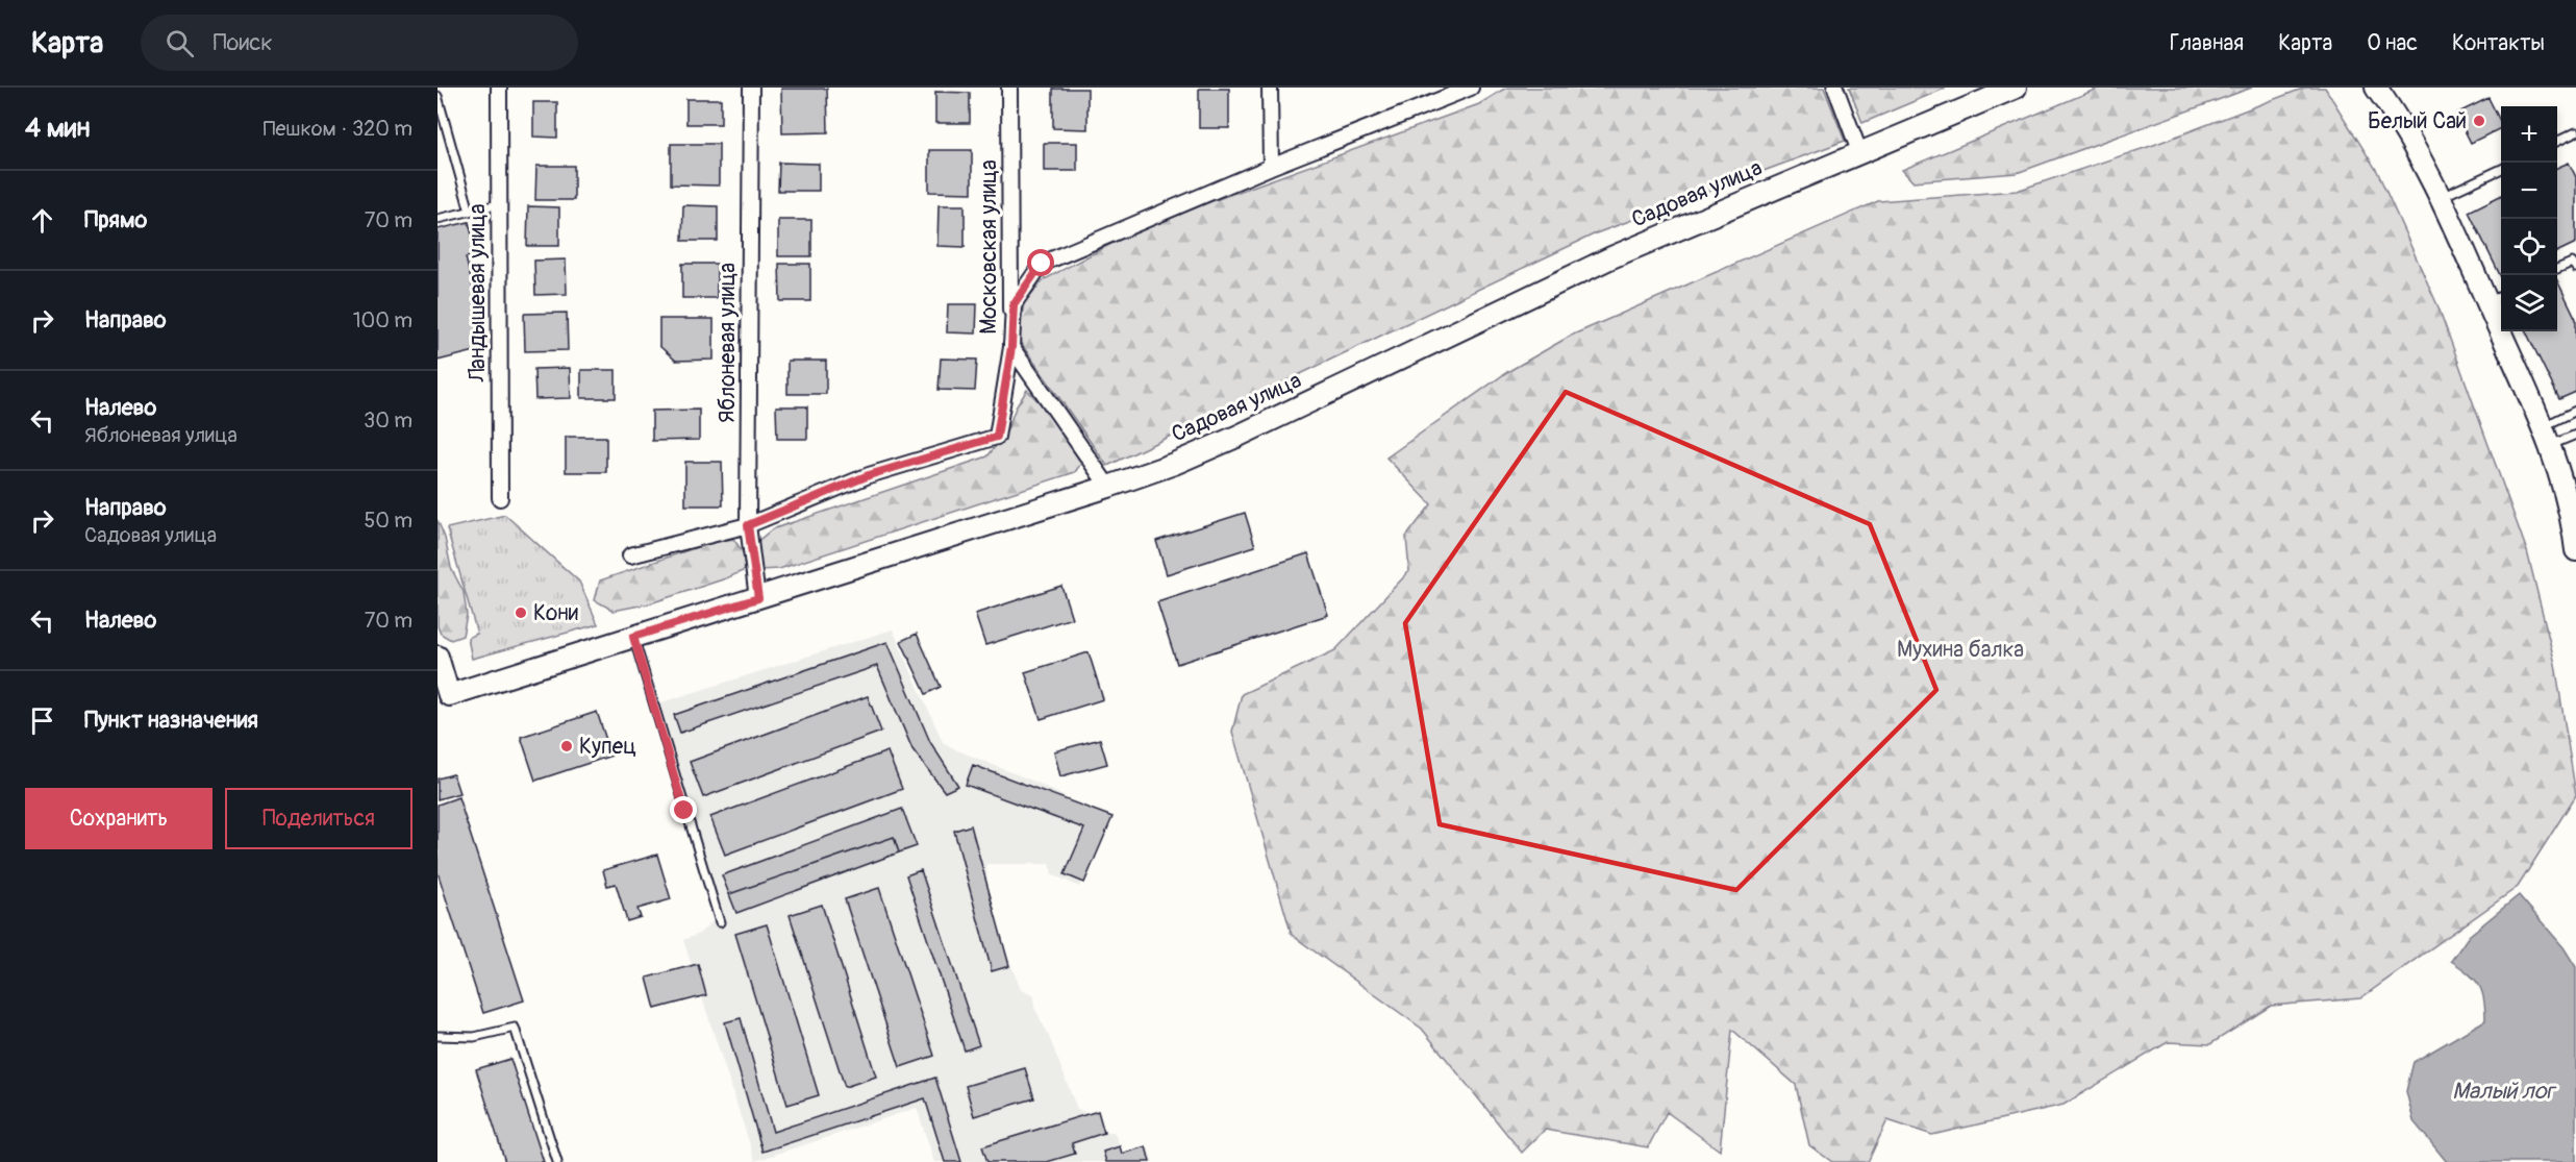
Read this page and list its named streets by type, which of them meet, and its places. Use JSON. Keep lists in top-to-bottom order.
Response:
{
  "streets": {
    "main road": ["Садовая улица"],
    "street": ["Московская улица", "Ландышевая улица", "Яблоневая улица"]
  },
  "crossings": [
    ["Садовая улица", "Московская улица"],
    ["Садовая улица", "Яблоневая улица"]
  ],
  "water": ["Малый лог"],
  "parks": ["Мухина балка"],
  "places": ["Белый Сай", "Кони", "Купец"],
  "page": {
    "header": "Карта",
    "search": "Поиск",
    "nav": [
      "Главная",
      "Карта",
      "О нас",
      "Контакты"
    ],
    "heading": ["4 мин", "Пешком · 320 m"],
    "map_buttons": ["+", "−"],
    "list": [
      ["Прямо", "70 m"],
      ["Направо", "100 m"],
      ["Налево", "Яблоневая улица", "30 m"],
      ["Направо", "Садовая улица", "50 m"],
      ["Налево", "70 m"],
      "Пункт назначения"
    ],
    "buttons": ["Сохранить", "Поделиться"]
  }
}
